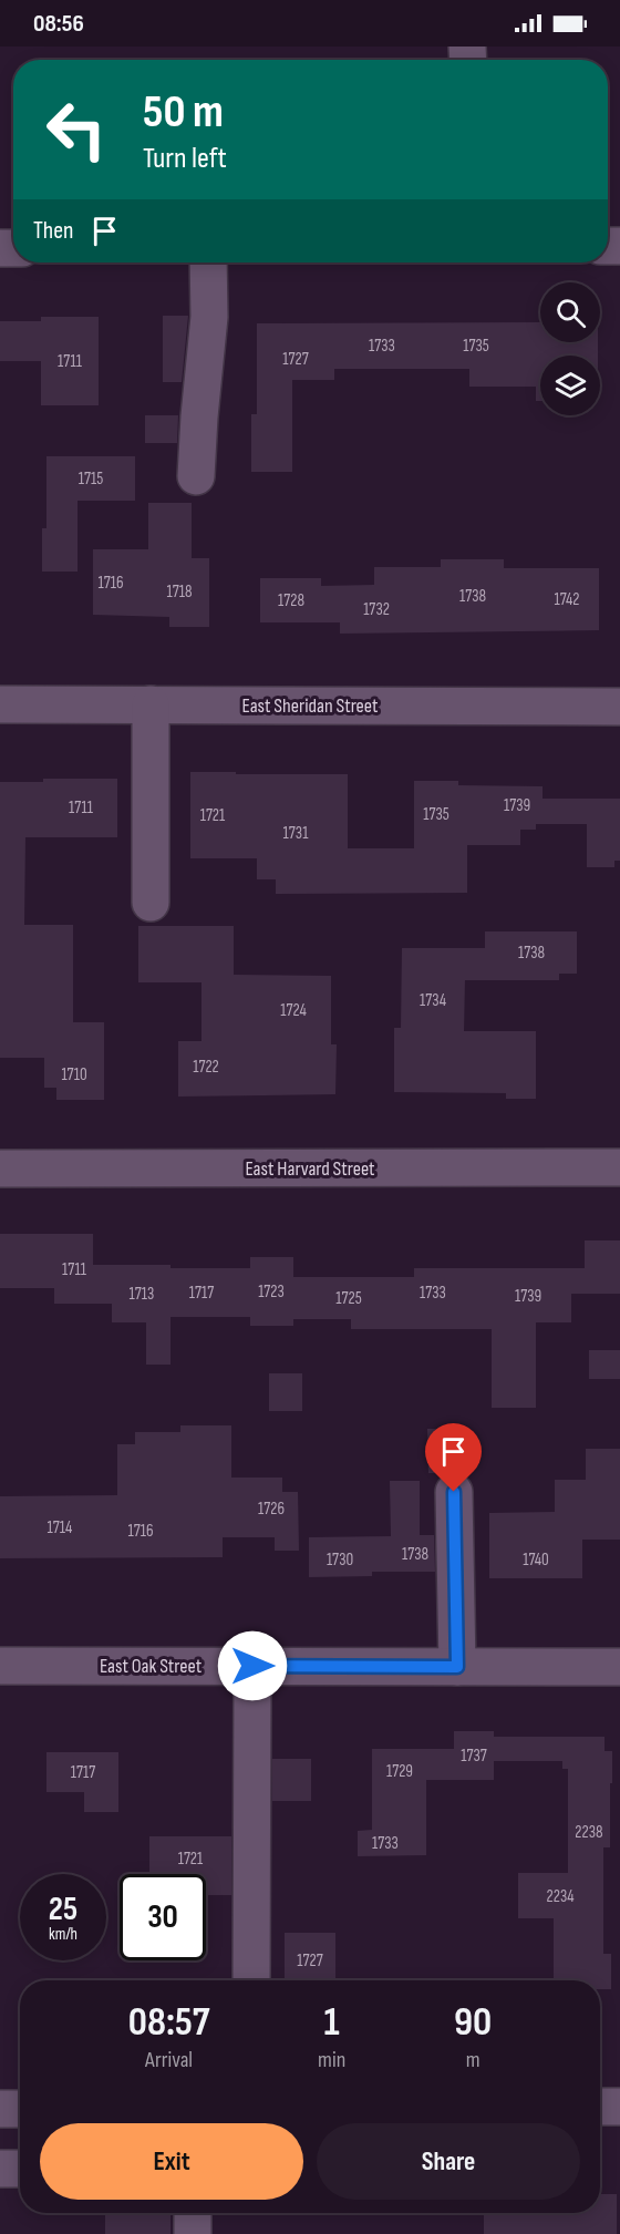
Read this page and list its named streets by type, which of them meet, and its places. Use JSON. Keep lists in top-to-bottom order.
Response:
{
  "streets": {
    "street": ["East Sheridan Street", "East Harvard Street", "East Oak Street"]
  },
  "house_numbers": [
    "1733",
    "1735",
    "1727",
    "1711",
    "1715",
    "1716",
    "1718",
    "1738",
    "1742",
    "1728",
    "1732",
    "1739",
    "1711",
    "1735",
    "1721",
    "1731",
    "1738",
    "1734",
    "1724",
    "1722",
    "1710",
    "1711",
    "1723",
    "1717",
    "1733",
    "1713",
    "1739",
    "1725",
    "1726",
    "1714",
    "1716",
    "1738",
    "1730",
    "1740",
    "1737",
    "1729",
    "1717",
    "2238",
    "1733",
    "1721",
    "2234",
    "1727"
  ],
  "page": {
    "status": "08:56",
    "turn": ["50 m", "Turn left"],
    "then": "Then",
    "speed": "25 km/h",
    "limit": "30",
    "eta": [
      "08:57",
      "Arrival",
      "1",
      "min",
      "90",
      "m"
    ],
    "buttons": ["Exit", "Share"]
  }
}
